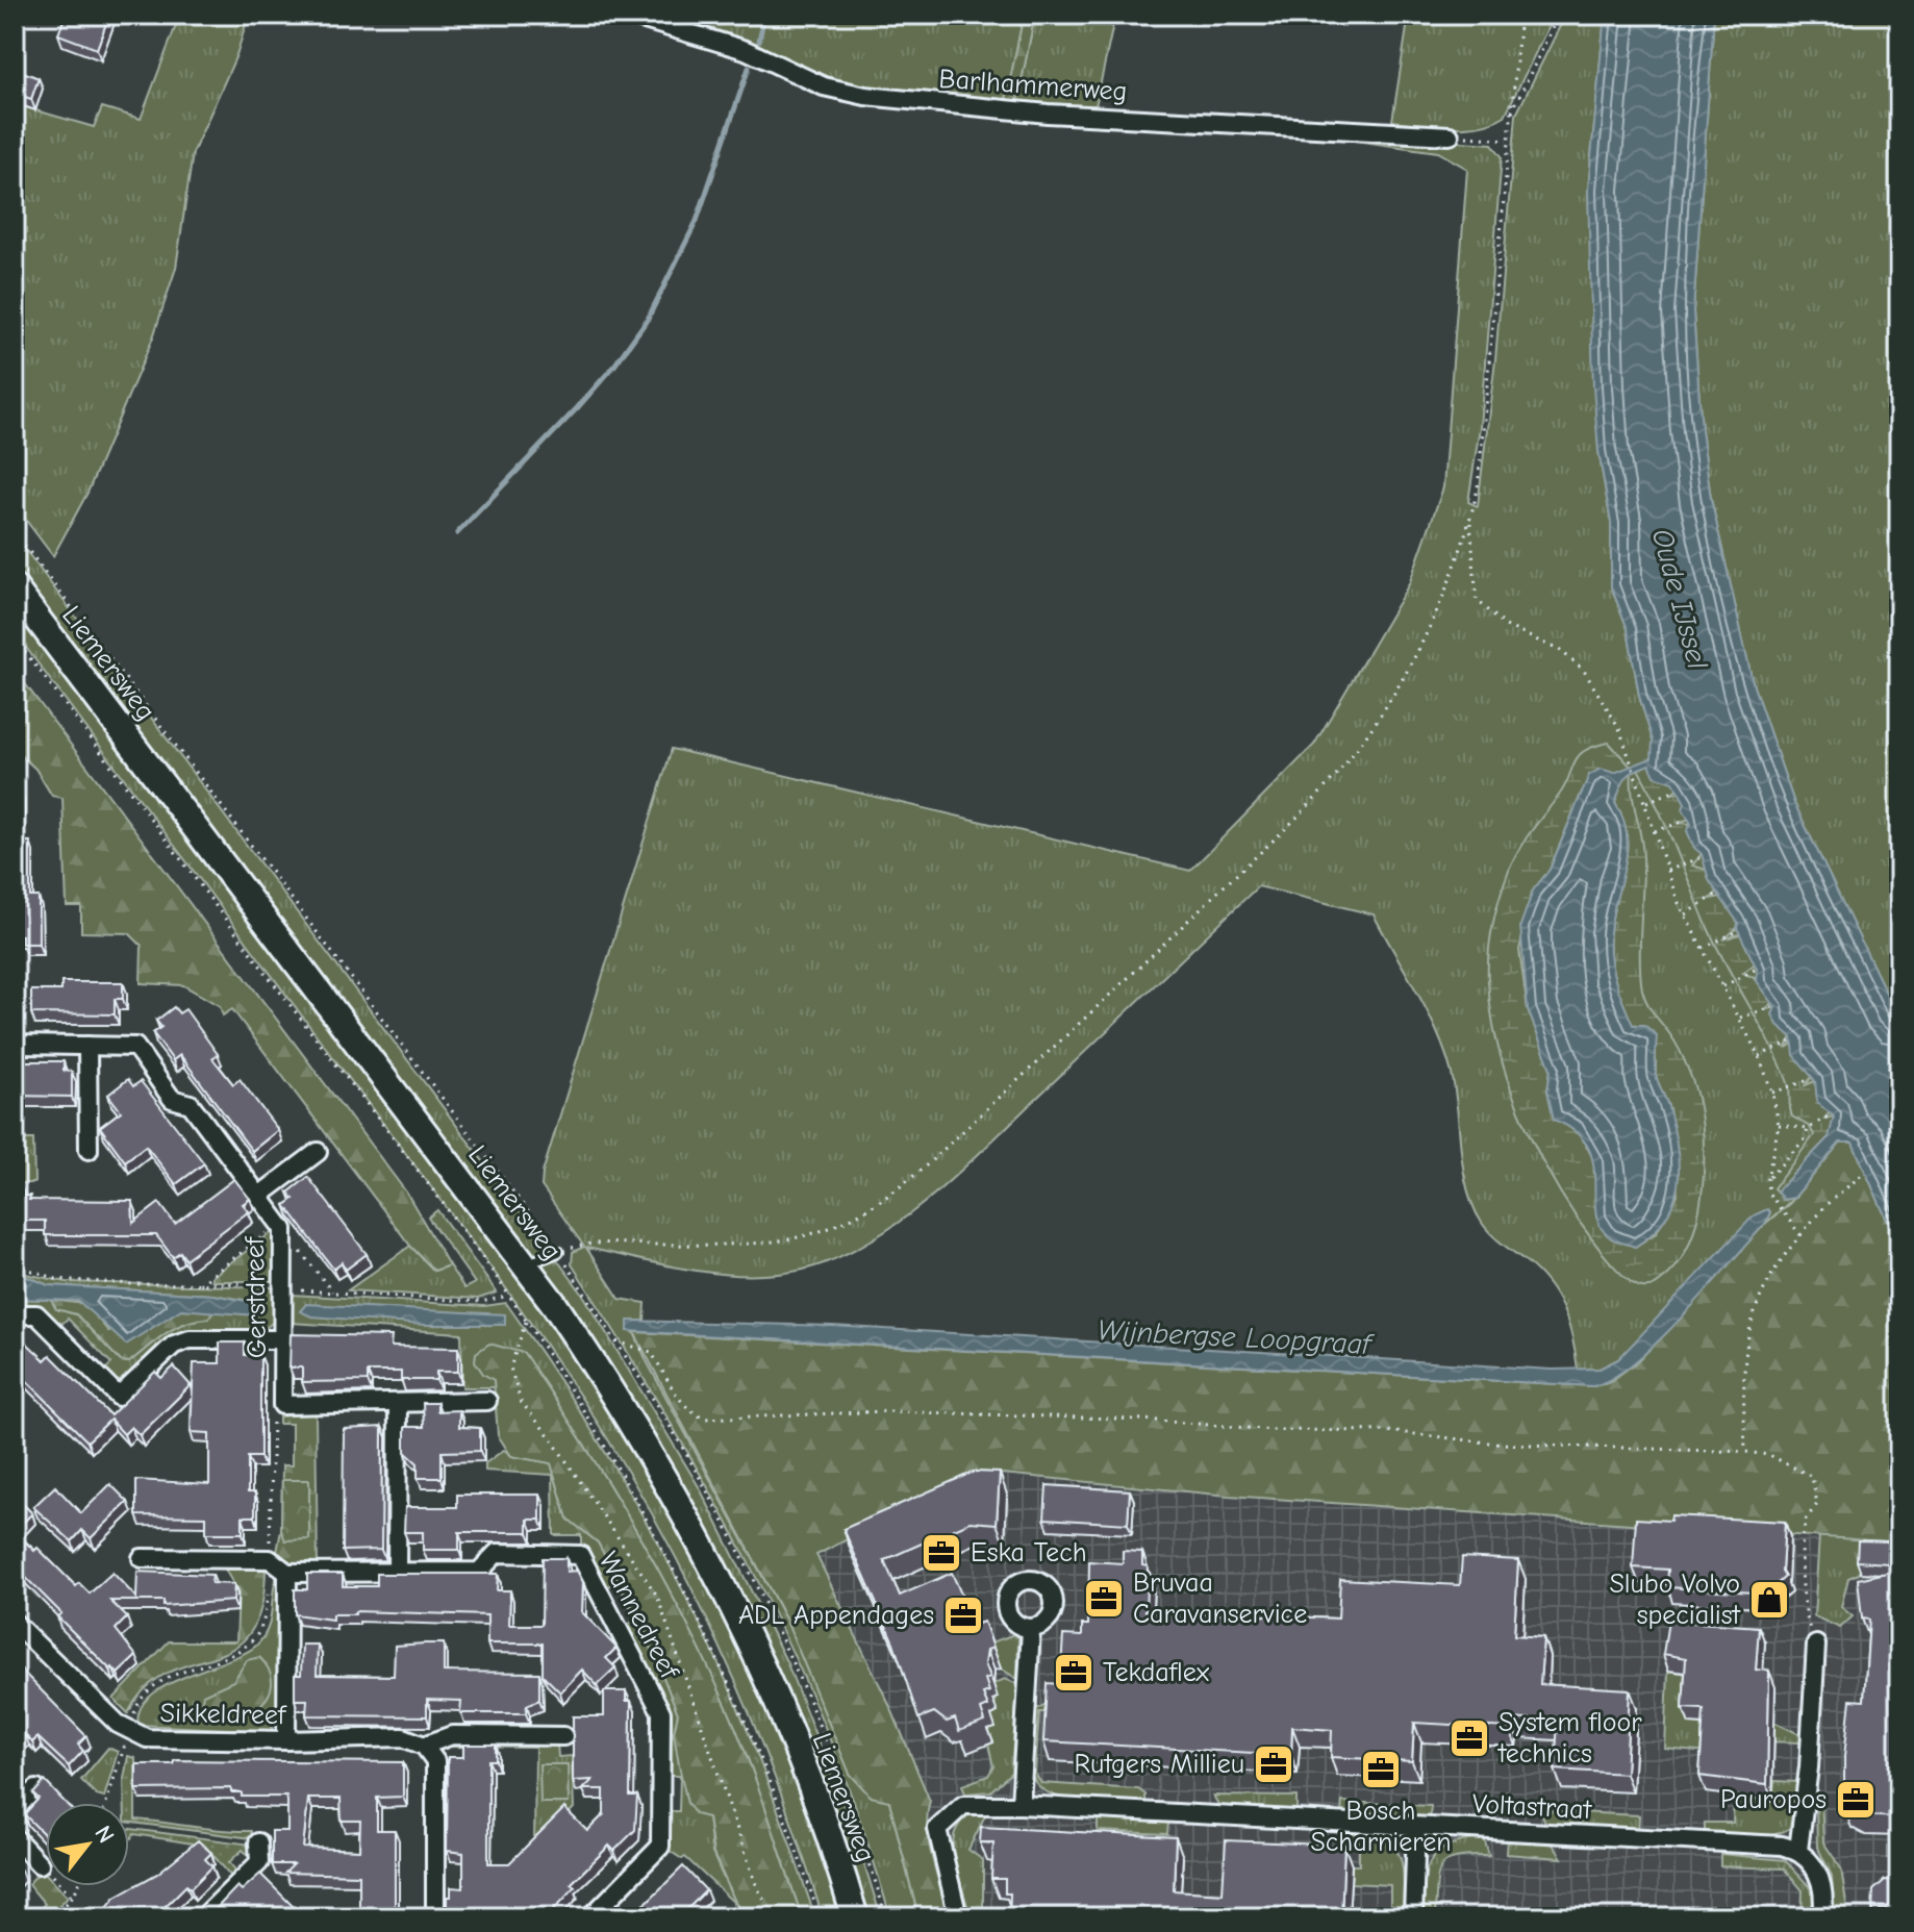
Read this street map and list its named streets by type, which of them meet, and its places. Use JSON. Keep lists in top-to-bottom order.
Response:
{
  "streets": {
    "main road": ["Liemersweg"],
    "street": [
      "Barlhammerweg",
      "Gerstdreef",
      "Wannedreef",
      "Sikkeldreef",
      "Voltastraat"
    ]
  },
  "water": ["Oude IJssel", "Wijnbergse Loopgraaf"],
  "places": {
    "office": [
      "Eska Tech",
      "Bruvaa Caravanservice",
      "ADL Appendages",
      "Tekdaflex",
      "System floor technics",
      "Rutgers Millieu",
      "Bosch Scharnieren",
      "Pauropos"
    ],
    "shop": ["Slubo Volvo specialist"]
  },
  "north": "top right"
}
